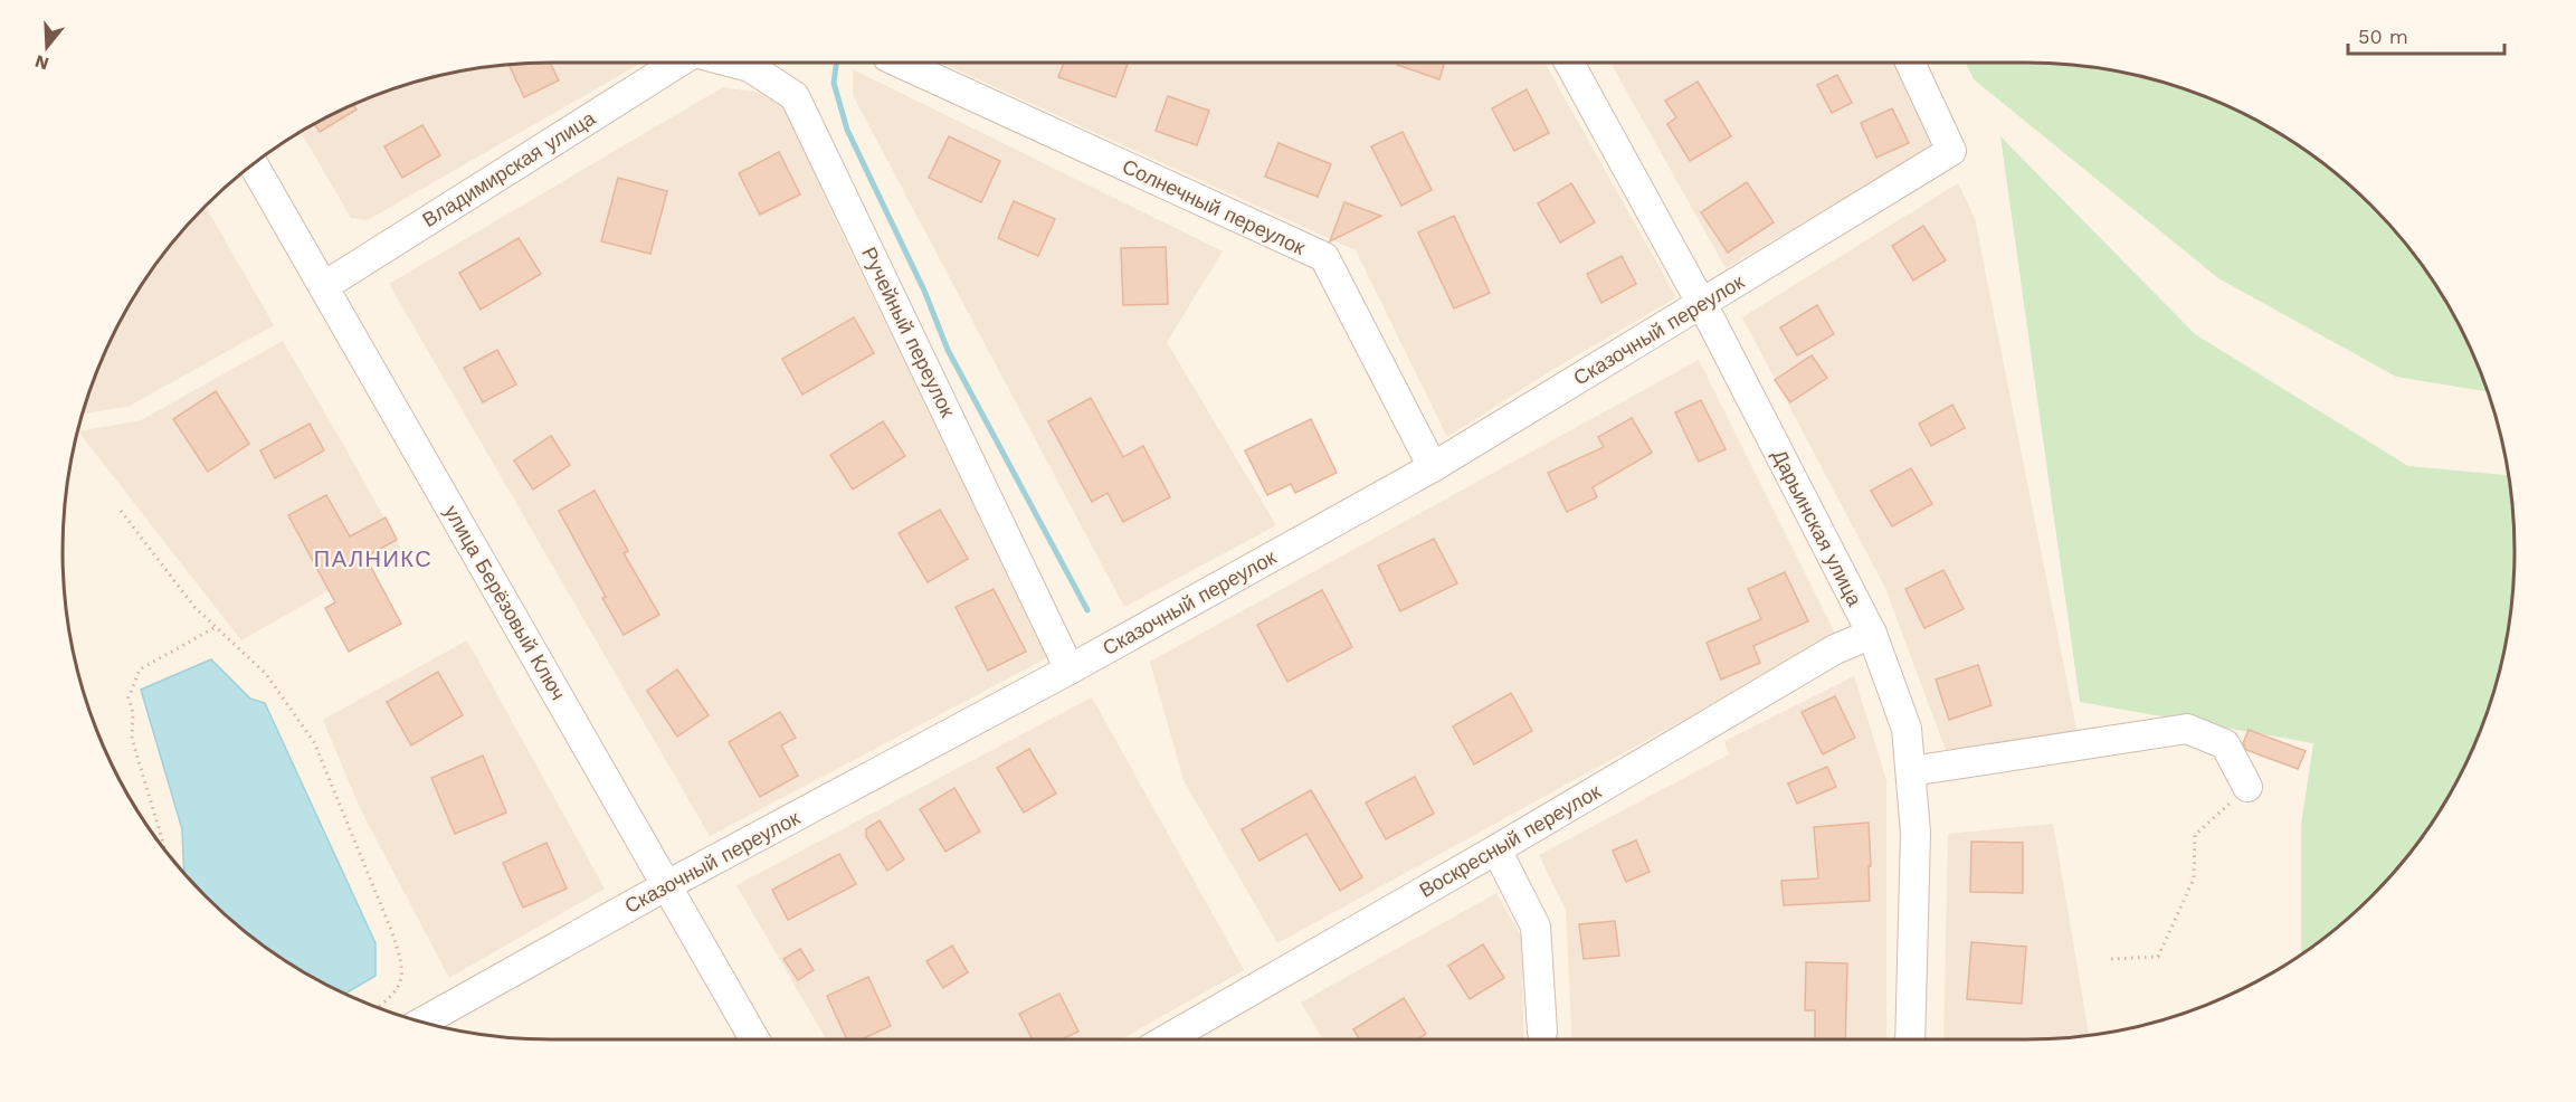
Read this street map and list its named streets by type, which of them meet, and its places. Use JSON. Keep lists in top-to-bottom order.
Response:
{
  "streets": {
    "street": [
      "Владимирская улица",
      "Солнечный переулок",
      "Сказочный переулок",
      "Ручейный переулок",
      "Дарьинская улица",
      "улица Берёзовый Ключ",
      "Воскресный переулок"
    ]
  },
  "crossings": [
    ["Владимирская улица", "улица Берёзовый Ключ"],
    ["Солнечный переулок", "Сказочный переулок"],
    ["Сказочный переулок", "Ручейный переулок"],
    ["Сказочный переулок", "Дарьинская улица"],
    ["Сказочный переулок", "улица Берёзовый Ключ"],
    ["Дарьинская улица", "Воскресный переулок"]
  ],
  "districts": ["ПАЛНИКС"],
  "scale_bar": "50 m",
  "north": "bottom"
}
